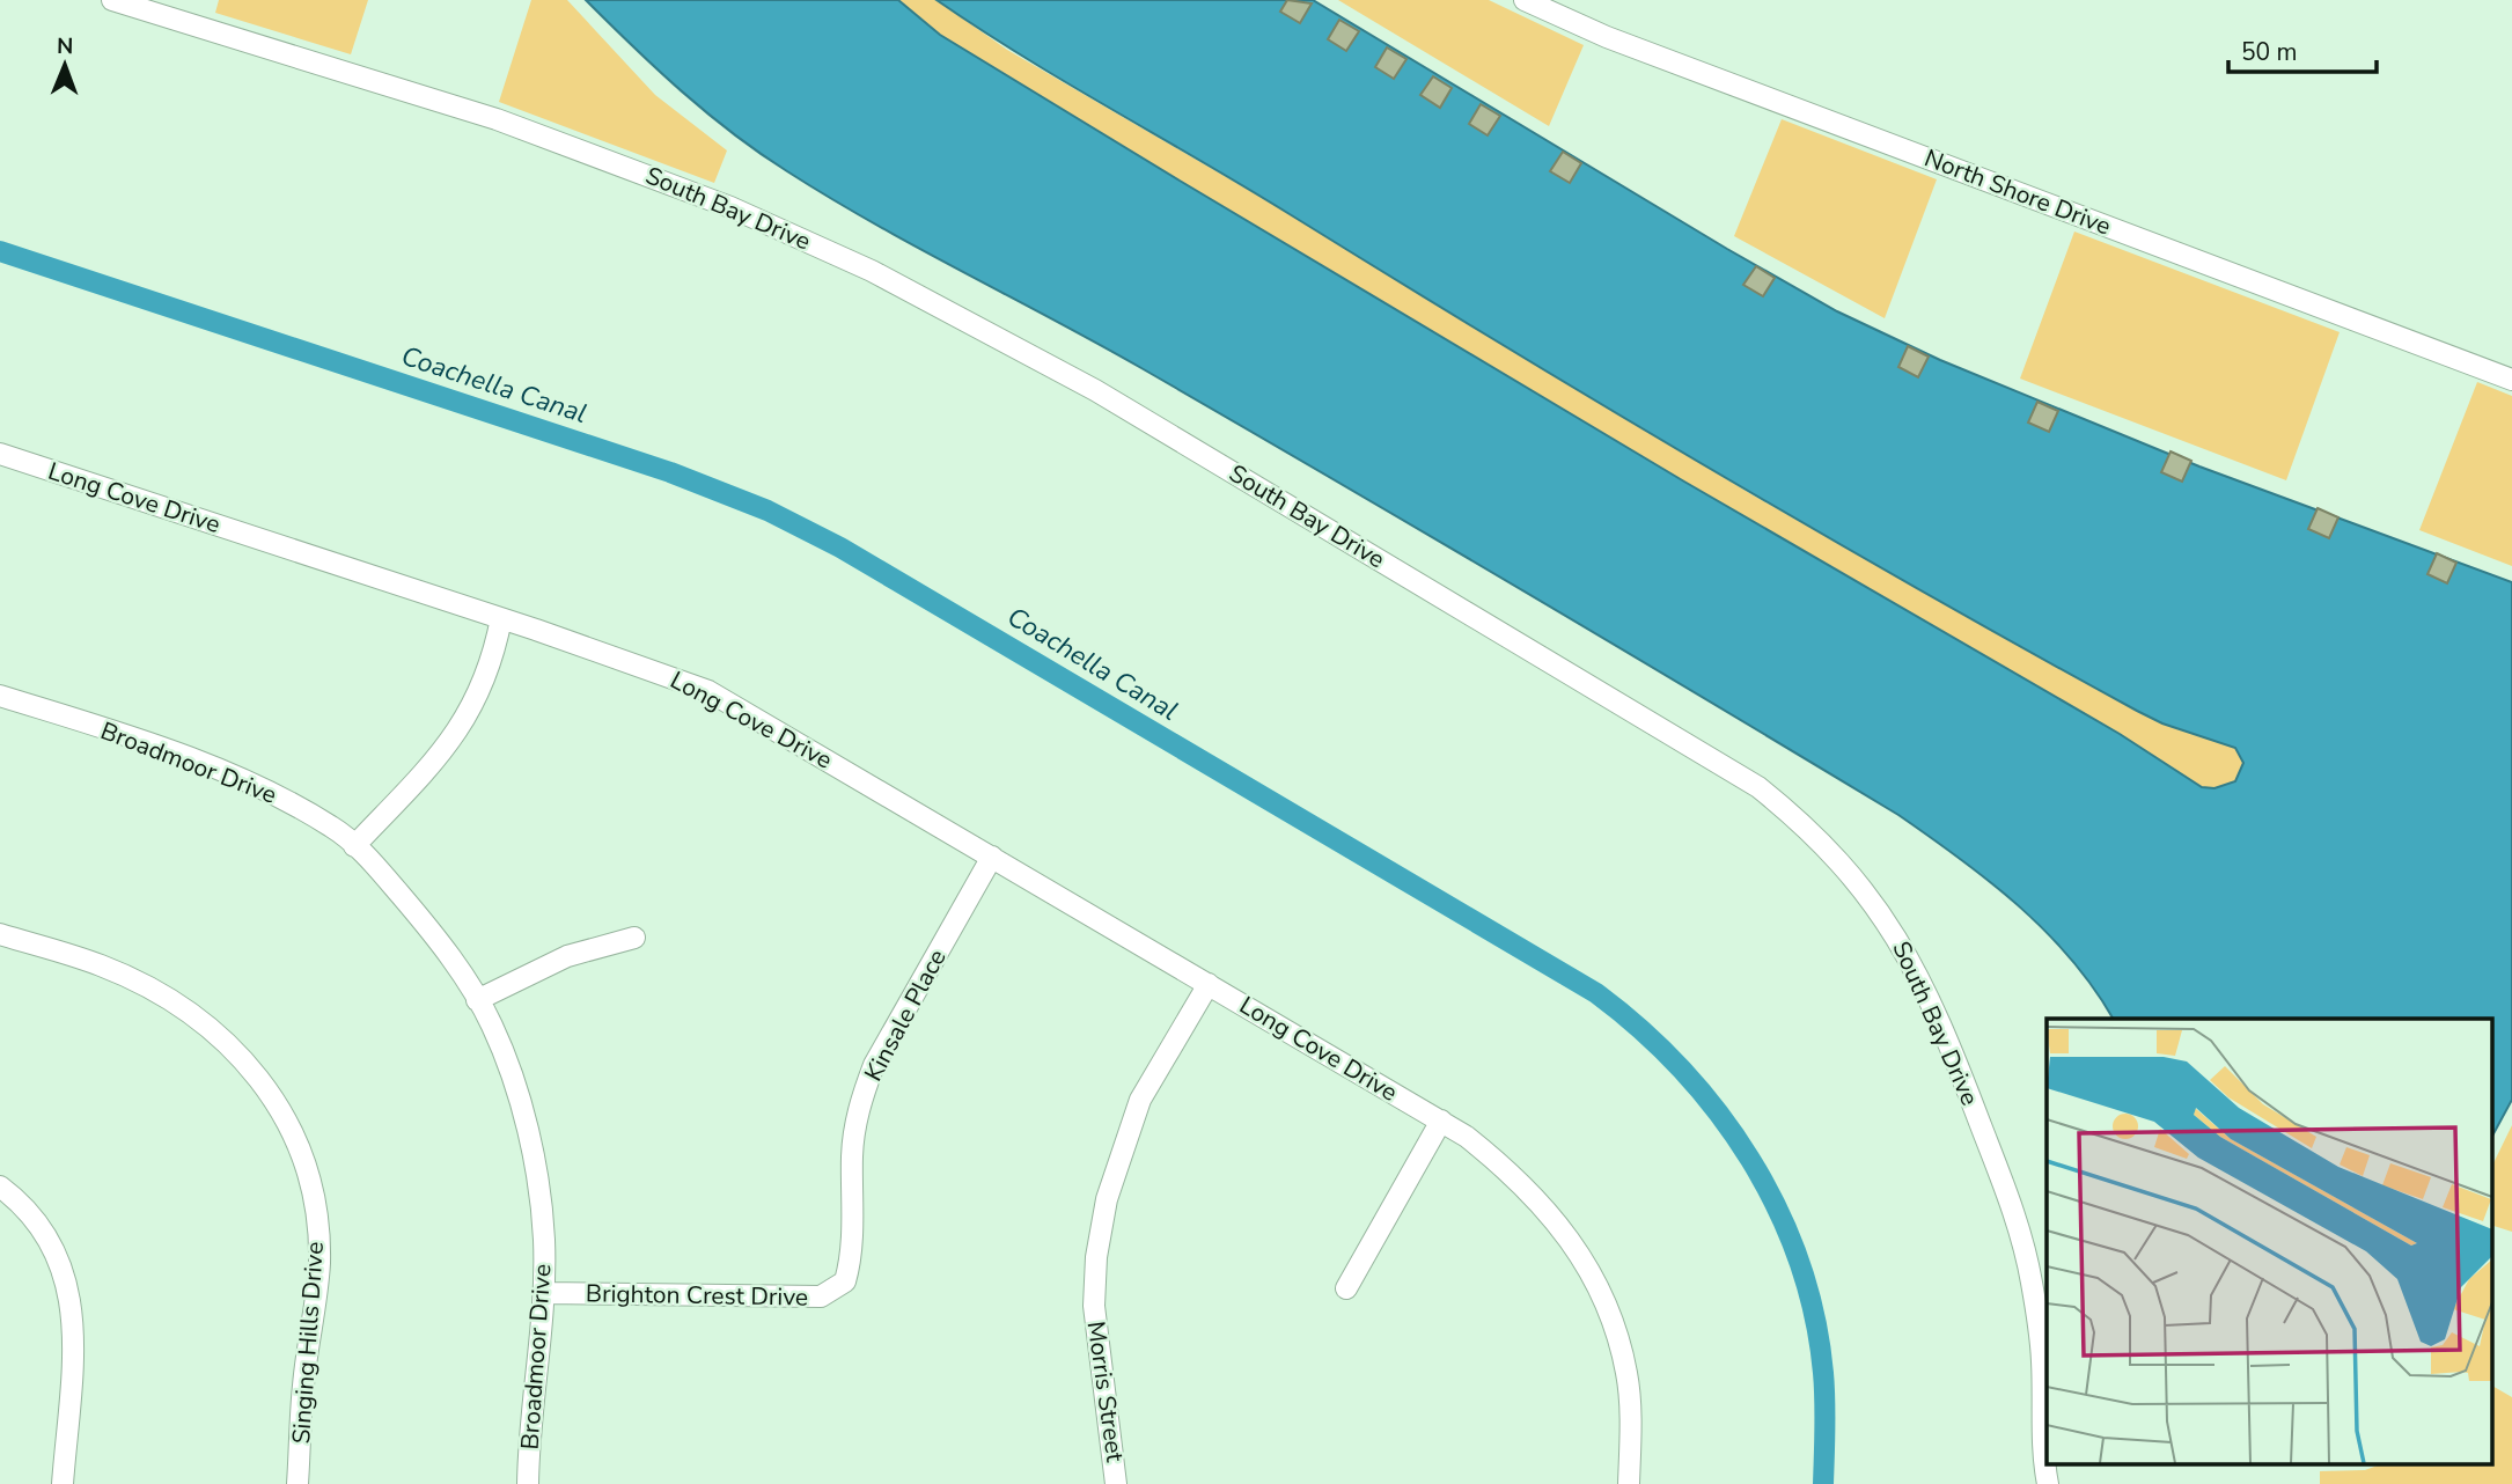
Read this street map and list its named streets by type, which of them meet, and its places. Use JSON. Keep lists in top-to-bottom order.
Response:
{
  "streets": {
    "street": [
      "North Shore Drive",
      "South Bay Drive",
      "Long Cove Drive",
      "Broadmoor Drive",
      "Kinsale Place",
      "Brighton Crest Drive",
      "Singing Hills Drive",
      "Morris Street"
    ]
  },
  "crossings": [
    ["Long Cove Drive", "Kinsale Place"],
    ["Long Cove Drive", "Morris Street"],
    ["Broadmoor Drive", "Brighton Crest Drive"],
    ["Kinsale Place", "Brighton Crest Drive"]
  ],
  "water": ["Coachella Canal"],
  "scale_bar": "50 m",
  "north": "top"
}
